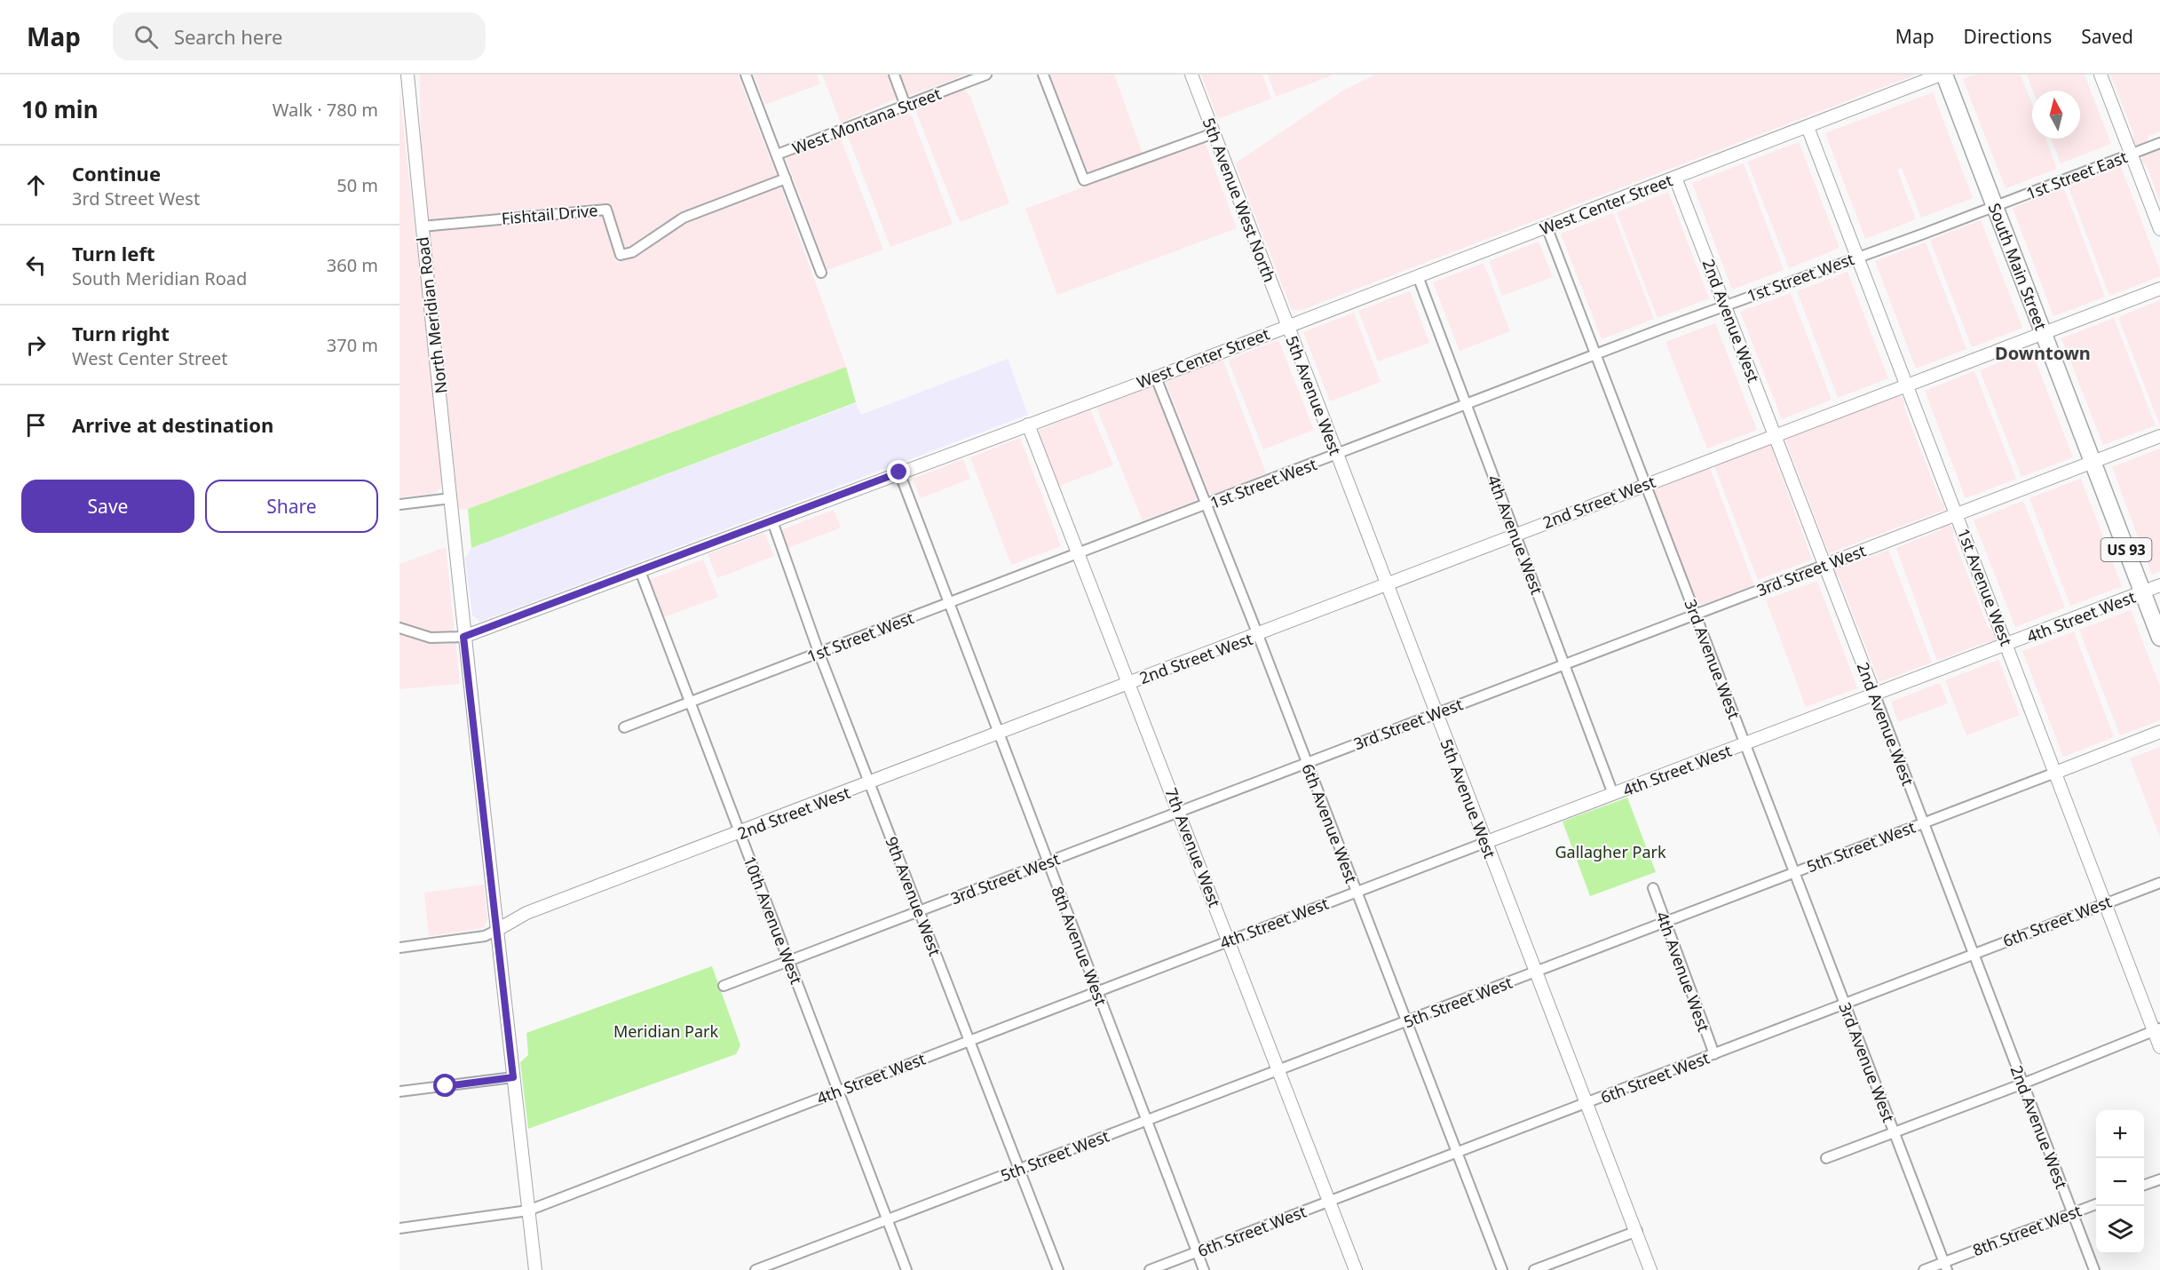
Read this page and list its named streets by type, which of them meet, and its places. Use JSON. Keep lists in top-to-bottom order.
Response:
{
  "streets": {
    "main road": ["South Main Street", "US 93"],
    "street": [
      "West Montana Street",
      "1st Street East",
      "5th Avenue West North",
      "West Center Street",
      "Fishtail Drive",
      "1st Street West",
      "North Meridian Road",
      "2nd Avenue West",
      "5th Avenue West",
      "2nd Street West",
      "4th Avenue West",
      "3rd Street West",
      "1st Avenue West",
      "4th Street West",
      "3rd Avenue West",
      "6th Avenue West",
      "5th Street West",
      "7th Avenue West",
      "9th Avenue West",
      "10th Avenue West",
      "6th Street West",
      "8th Avenue West",
      "8th Street West"
    ]
  },
  "crossings": [
    ["1st Street East", "South Main Street"],
    ["1st Street East", "1st Street West"],
    ["5th Avenue West North", "West Center Street"],
    ["5th Avenue West North", "5th Avenue West"],
    ["West Center Street", "South Main Street"],
    ["West Center Street", "North Meridian Road"],
    ["West Center Street", "2nd Avenue West"],
    ["West Center Street", "5th Avenue West"],
    ["West Center Street", "4th Avenue West"],
    ["West Center Street", "1st Avenue West"],
    ["West Center Street", "3rd Avenue West"],
    ["West Center Street", "6th Avenue West"],
    ["West Center Street", "7th Avenue West"],
    ["West Center Street", "9th Avenue West"],
    ["West Center Street", "10th Avenue West"],
    ["West Center Street", "8th Avenue West"],
    ["Fishtail Drive", "North Meridian Road"],
    ["South Main Street", "1st Street West"],
    ["South Main Street", "2nd Street West"],
    ["South Main Street", "3rd Street West"],
    ["South Main Street", "4th Street West"],
    ["1st Street West", "2nd Avenue West"],
    ["1st Street West", "5th Avenue West"],
    ["1st Street West", "4th Avenue West"],
    ["1st Street West", "1st Avenue West"],
    ["1st Street West", "3rd Avenue West"],
    ["1st Street West", "6th Avenue West"],
    ["1st Street West", "7th Avenue West"],
    ["1st Street West", "9th Avenue West"],
    ["1st Street West", "10th Avenue West"],
    ["1st Street West", "8th Avenue West"],
    ["North Meridian Road", "2nd Street West"],
    ["North Meridian Road", "4th Street West"],
    ["2nd Avenue West", "2nd Street West"],
    ["2nd Avenue West", "3rd Street West"],
    ["2nd Avenue West", "4th Street West"],
    ["2nd Avenue West", "5th Street West"],
    ["2nd Avenue West", "6th Street West"],
    ["2nd Avenue West", "8th Street West"],
    ["5th Avenue West", "2nd Street West"],
    ["5th Avenue West", "3rd Street West"],
    ["5th Avenue West", "4th Street West"],
    ["5th Avenue West", "5th Street West"],
    ["5th Avenue West", "6th Street West"],
    ["2nd Street West", "4th Avenue West"],
    ["2nd Street West", "1st Avenue West"],
    ["2nd Street West", "3rd Avenue West"],
    ["2nd Street West", "6th Avenue West"],
    ["2nd Street West", "7th Avenue West"],
    ["2nd Street West", "9th Avenue West"],
    ["2nd Street West", "10th Avenue West"],
    ["2nd Street West", "8th Avenue West"],
    ["4th Avenue West", "3rd Street West"],
    ["4th Avenue West", "4th Street West"],
    ["4th Avenue West", "5th Street West"],
    ["4th Avenue West", "6th Street West"],
    ["3rd Street West", "1st Avenue West"],
    ["3rd Street West", "3rd Avenue West"],
    ["3rd Street West", "6th Avenue West"],
    ["3rd Street West", "7th Avenue West"],
    ["3rd Street West", "9th Avenue West"],
    ["3rd Street West", "10th Avenue West"],
    ["3rd Street West", "8th Avenue West"],
    ["1st Avenue West", "4th Street West"],
    ["1st Avenue West", "5th Street West"],
    ["1st Avenue West", "6th Street West"],
    ["4th Street West", "3rd Avenue West"],
    ["4th Street West", "6th Avenue West"],
    ["4th Street West", "7th Avenue West"],
    ["4th Street West", "9th Avenue West"],
    ["4th Street West", "10th Avenue West"],
    ["4th Street West", "8th Avenue West"],
    ["3rd Avenue West", "5th Street West"],
    ["3rd Avenue West", "6th Street West"],
    ["3rd Avenue West", "8th Street West"],
    ["6th Avenue West", "5th Street West"],
    ["6th Avenue West", "6th Street West"],
    ["5th Street West", "7th Avenue West"],
    ["5th Street West", "9th Avenue West"],
    ["5th Street West", "10th Avenue West"],
    ["5th Street West", "8th Avenue West"],
    ["7th Avenue West", "6th Street West"],
    ["6th Street West", "8th Avenue West"]
  ],
  "districts": ["Downtown"],
  "parks": ["Gallagher Park", "Meridian Park"],
  "north": "top",
  "page": {
    "header": "Map",
    "search": "Search here",
    "nav": ["Map", "Directions", "Saved"],
    "heading": ["10 min", "Walk · 780 m"],
    "list": [
      ["Continue", "3rd Street West", "50 m"],
      ["Turn left", "South Meridian Road", "360 m"],
      ["Turn right", "West Center Street", "370 m"],
      "Arrive at destination"
    ],
    "buttons": ["Save", "Share"],
    "map_buttons": ["+", "−"]
  }
}
